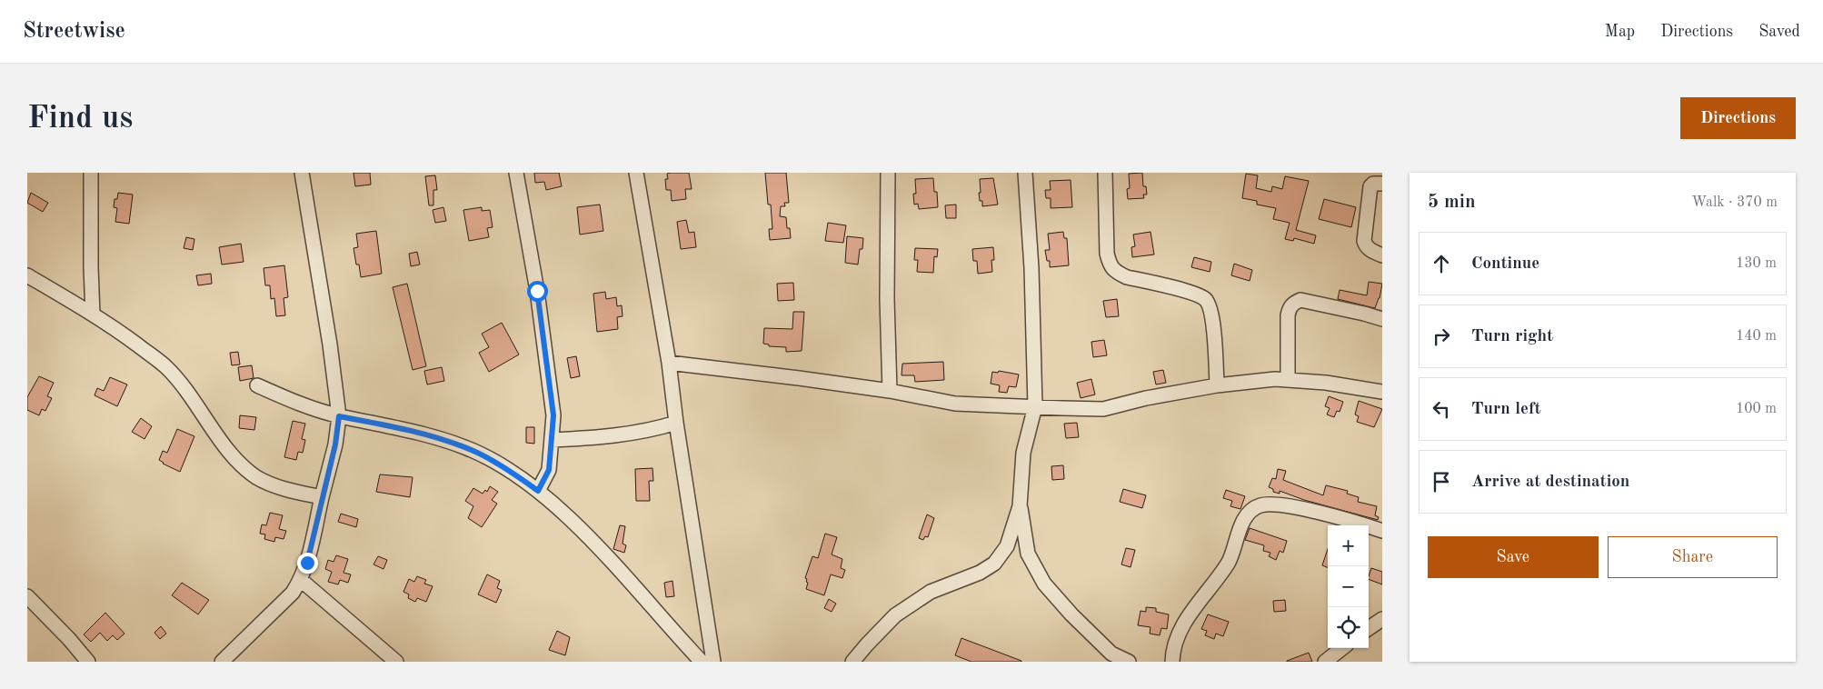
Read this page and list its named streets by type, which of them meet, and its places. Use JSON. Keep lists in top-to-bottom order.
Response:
{
  "page": {
    "header": "Streetwise",
    "nav": ["Map", "Directions", "Saved"],
    "buttons": [
      "Directions",
      ["Save", "Share"]
    ],
    "title": "Find us",
    "heading": ["5 min", "Walk · 370 m"],
    "list": [
      ["Continue", "130 m"],
      ["Turn right", "140 m"],
      ["Turn left", "100 m"],
      "Arrive at destination"
    ],
    "map_buttons": ["+", "−"]
  }
}
